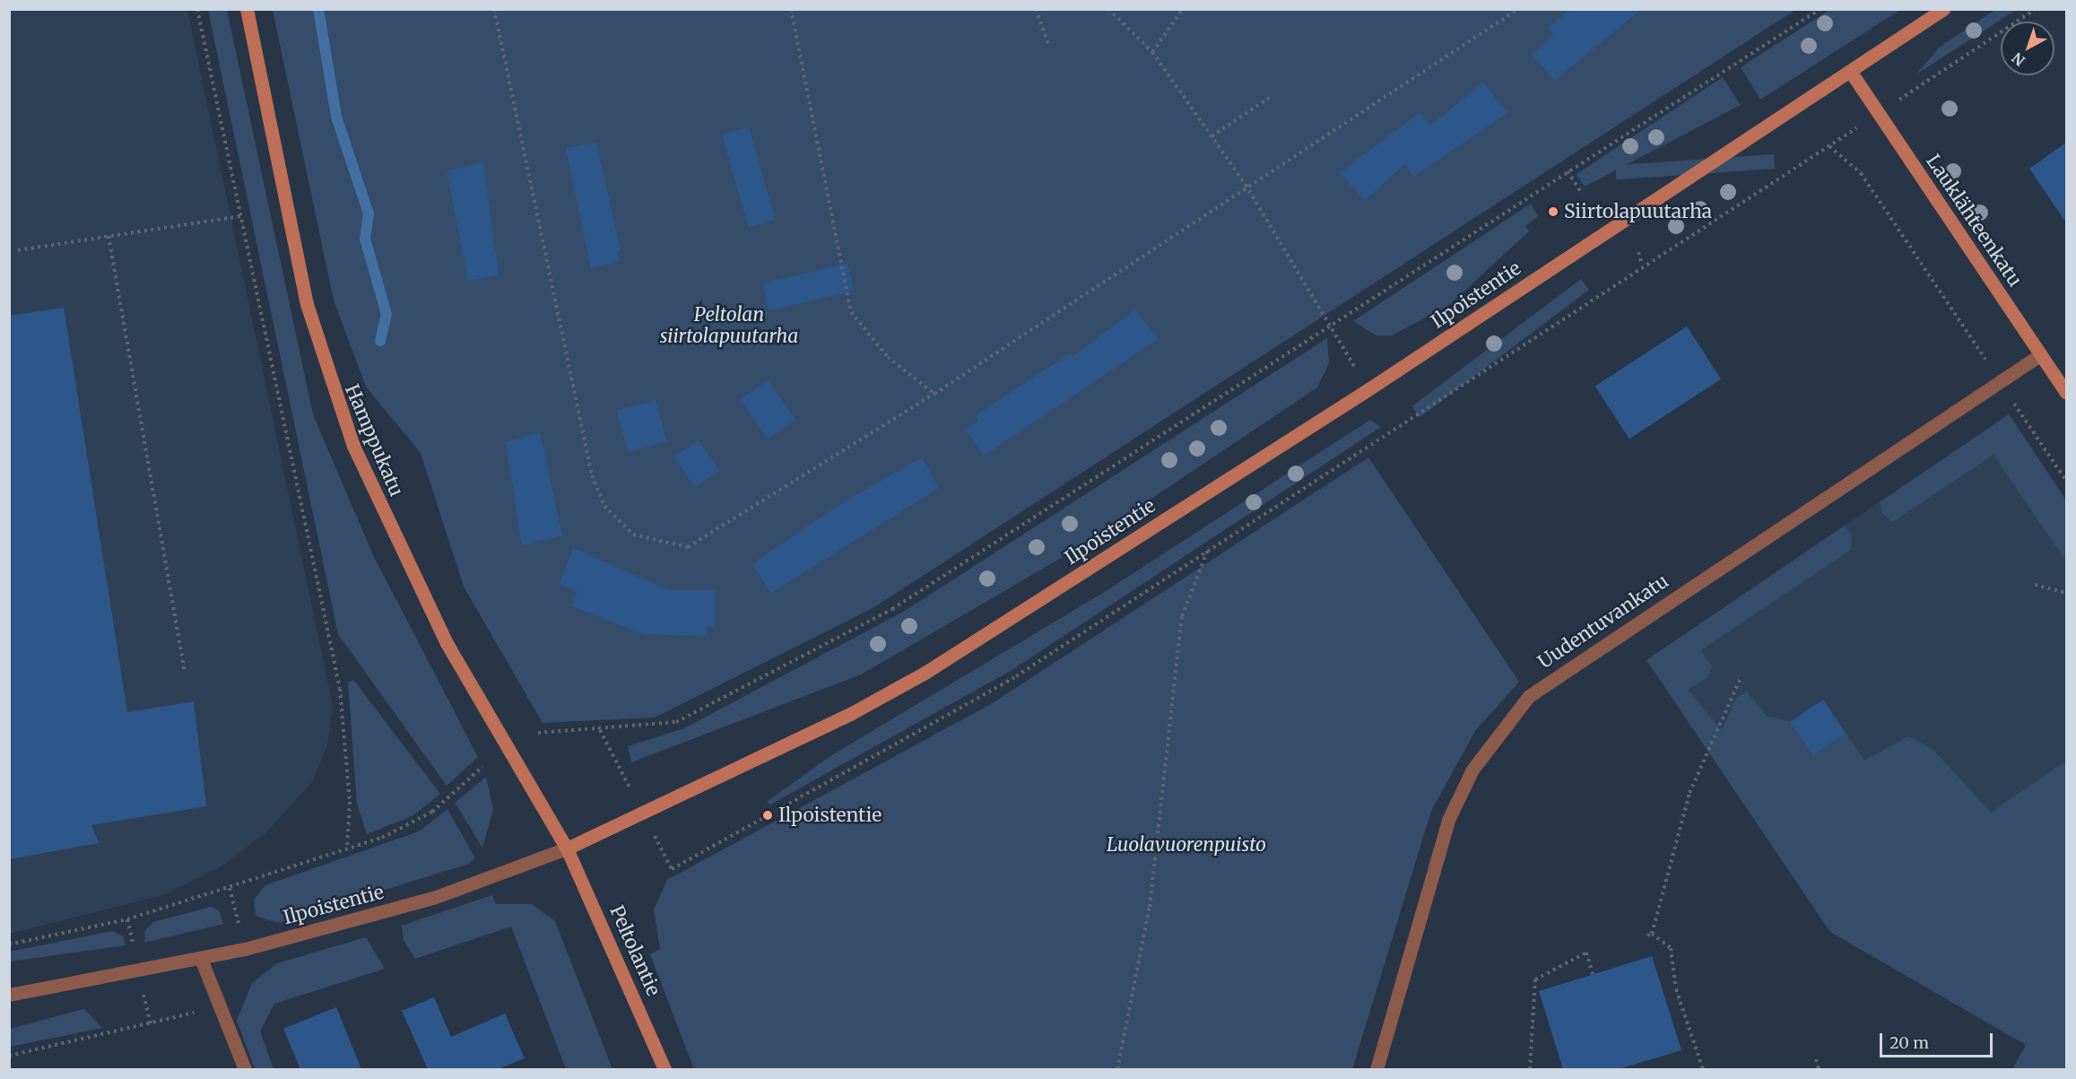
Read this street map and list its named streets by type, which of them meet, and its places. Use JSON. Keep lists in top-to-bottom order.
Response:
{
  "streets": {
    "street": [
      "Lauklähteenkatu",
      "Ilpoistentie",
      "Hamppukatu",
      "Uudentuvankatu",
      "Peltolantie"
    ]
  },
  "crossings": [
    ["Lauklähteenkatu", "Ilpoistentie"],
    ["Lauklähteenkatu", "Uudentuvankatu"],
    ["Ilpoistentie", "Hamppukatu"],
    ["Ilpoistentie", "Peltolantie"],
    ["Hamppukatu", "Peltolantie"]
  ],
  "parks": ["Peltolan siirtolapuutarha", "Luolavuorenpuisto"],
  "places": ["Siirtolapuutarha", "Ilpoistentie"],
  "scale_bar": "20 m",
  "north": "bottom left"
}
